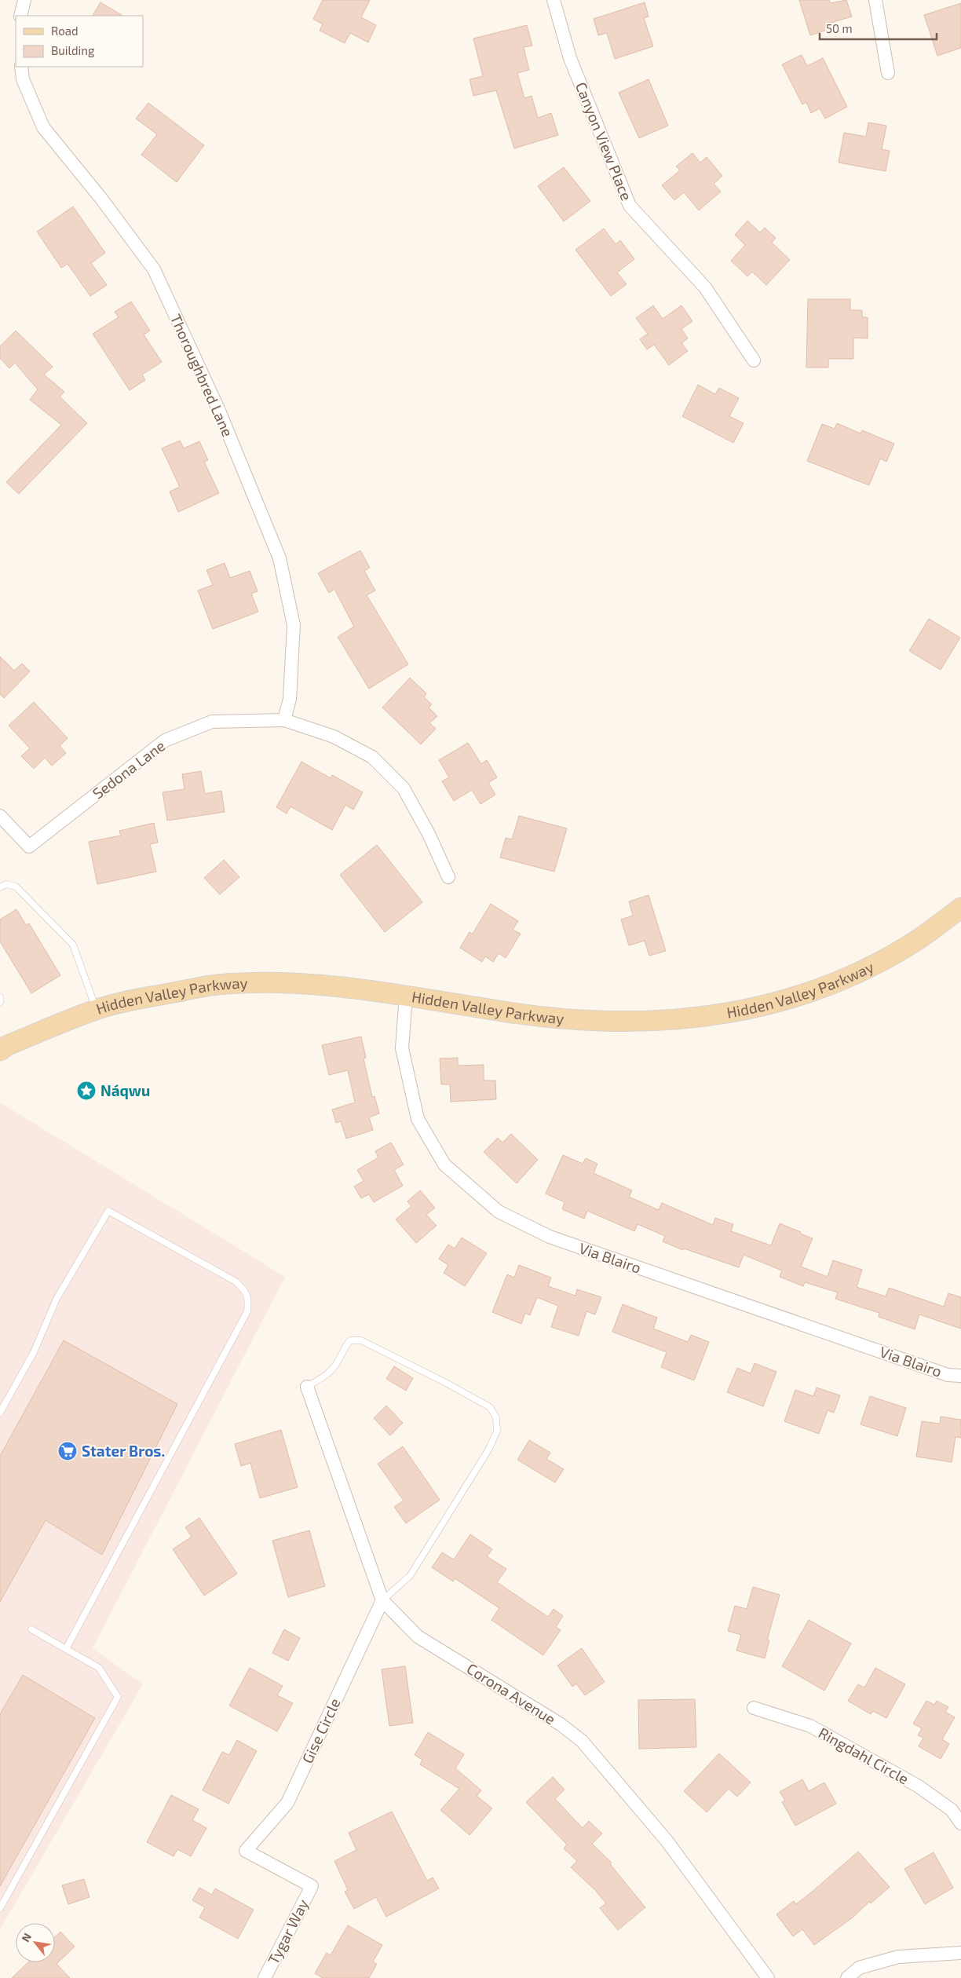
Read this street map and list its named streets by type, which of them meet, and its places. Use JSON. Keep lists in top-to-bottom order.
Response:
{
  "streets": {
    "main road": ["Hidden Valley Parkway"],
    "street": [
      "Canyon View Place",
      "Thoroughbred Lane",
      "Sedona Lane",
      "Via Blairo",
      "Corona Avenue",
      "Gise Circle",
      "Ringdahl Circle",
      "Tygar Way"
    ]
  },
  "crossings": [
    ["Thoroughbred Lane", "Sedona Lane"],
    ["Hidden Valley Parkway", "Via Blairo"],
    ["Corona Avenue", "Gise Circle"],
    ["Gise Circle", "Tygar Way"]
  ],
  "places": {
    "place": ["Náqwu"],
    "supermarket": ["Stater Bros."]
  },
  "legend": ["Road", "Building"],
  "scale_bar": "50 m",
  "north": "top left"
}
